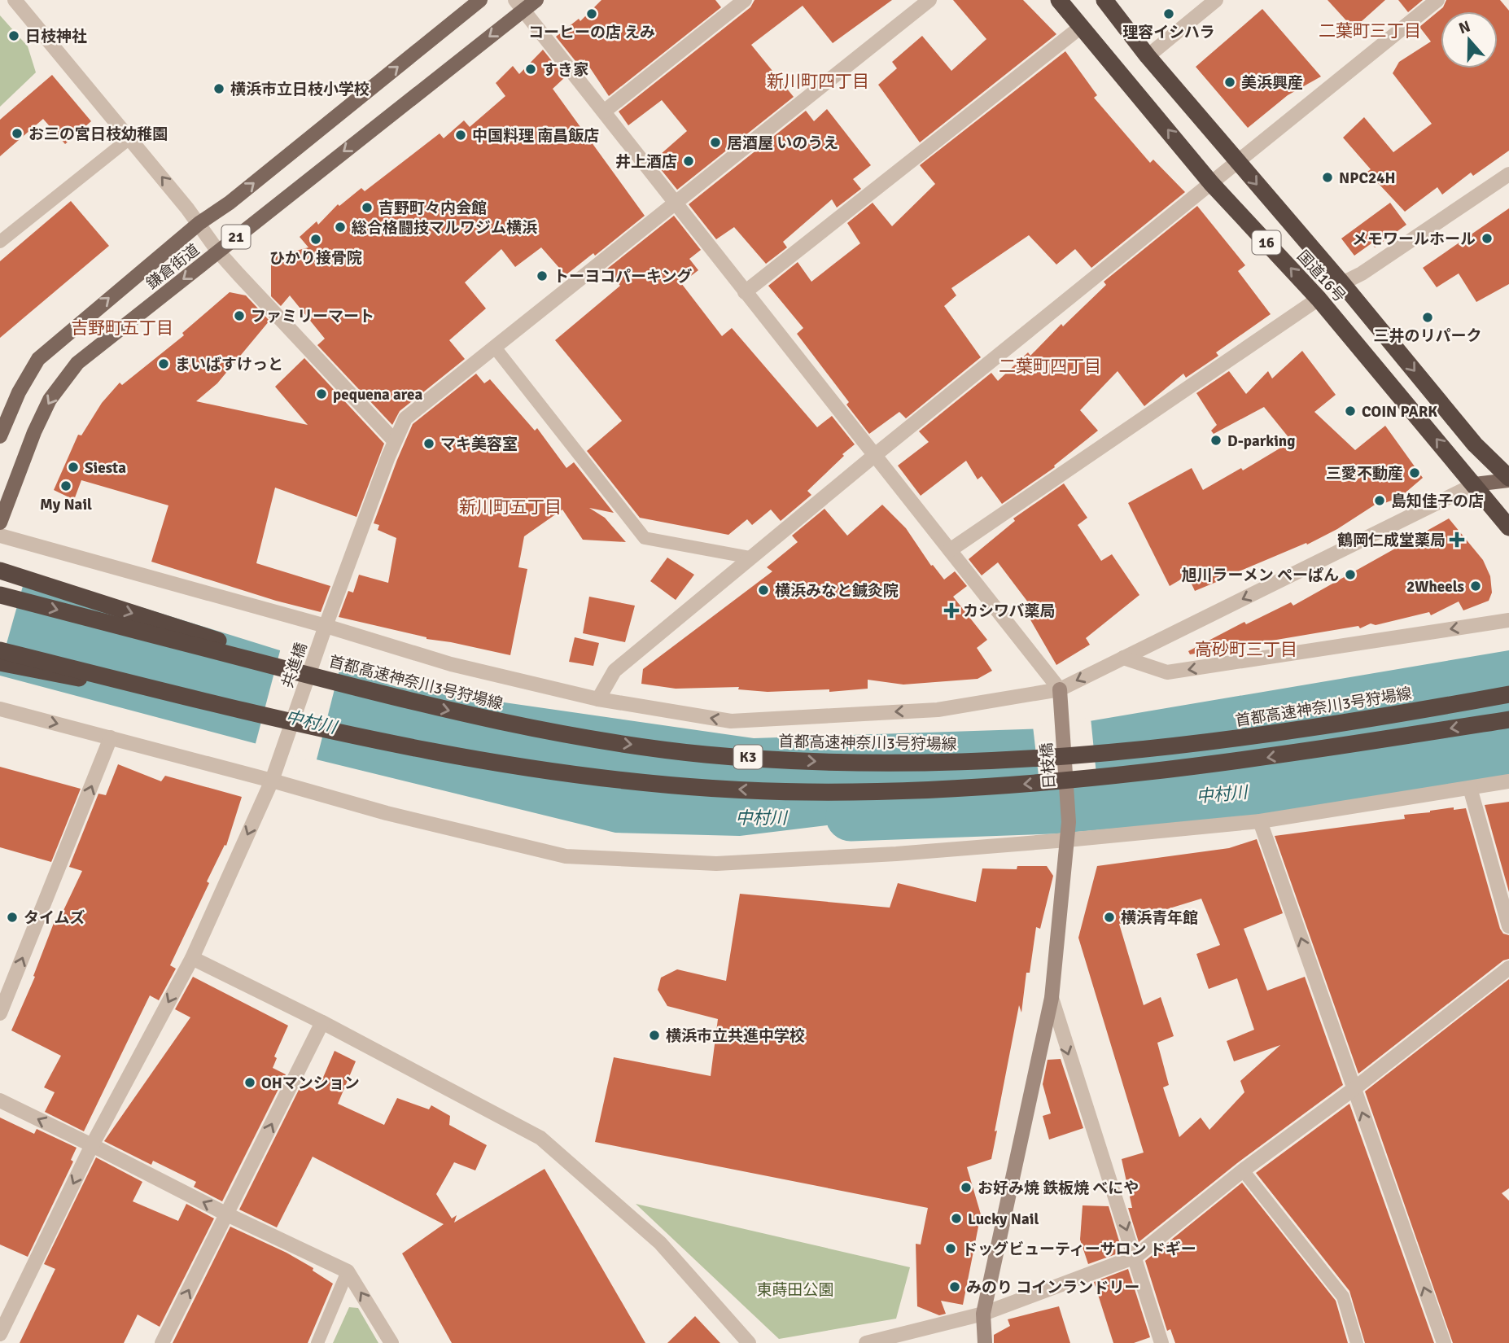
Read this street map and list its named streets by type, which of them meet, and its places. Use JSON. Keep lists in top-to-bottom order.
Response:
{
  "streets": {
    "highway": [
      "16",
      "国道16号",
      "首都高速神奈川3号狩場線",
      "K3"
    ],
    "main road": ["21", "鎌倉街道"],
    "street": ["共進橋", "日枝橋"]
  },
  "one_way": ["共進橋"],
  "districts": [
    "二葉町三丁目",
    "新川町四丁目",
    "吉野町五丁目",
    "二葉町四丁目",
    "新川町五丁目",
    "高砂町三丁目"
  ],
  "water": ["中村川"],
  "parks": ["東蒔田公園"],
  "places": {
    "other": [
      "コーヒーの店 えみ",
      "理容イシハラ",
      "日枝神社",
      "すき家",
      "美浜興産",
      "横浜市立日枝小学校",
      "お三の宮日枝幼稚園",
      "中国料理 南昌飯店",
      "居酒屋 いのうえ",
      "井上酒店",
      "NPC24H",
      "吉野町々内会館",
      "総合格闘技マルワジム横浜",
      "メモワールホール",
      "ひかり接骨院",
      "トーヨコパーキング",
      "ファミリーマート",
      "三井のリパーク",
      "まいばすけっと",
      "pequena area",
      "COIN PARK",
      "D-parking",
      "マキ美容室",
      "Siesta",
      "三愛不動産",
      "My Nail",
      "島知佳子の店",
      "旭川ラーメン ぺーぱん",
      "2Wheels",
      "横浜みなと鍼灸院",
      "タイムズ",
      "横浜青年館",
      "横浜市立共進中学校",
      "OHマンション",
      "お好み焼 鉄板焼 べにや",
      "Lucky Nail",
      "ドッグビューティーサロン ドギー",
      "みのり コインランドリー"
    ],
    "health": ["鶴岡仁成堂薬局", "カシワバ薬局"]
  },
  "north": "top"
}
